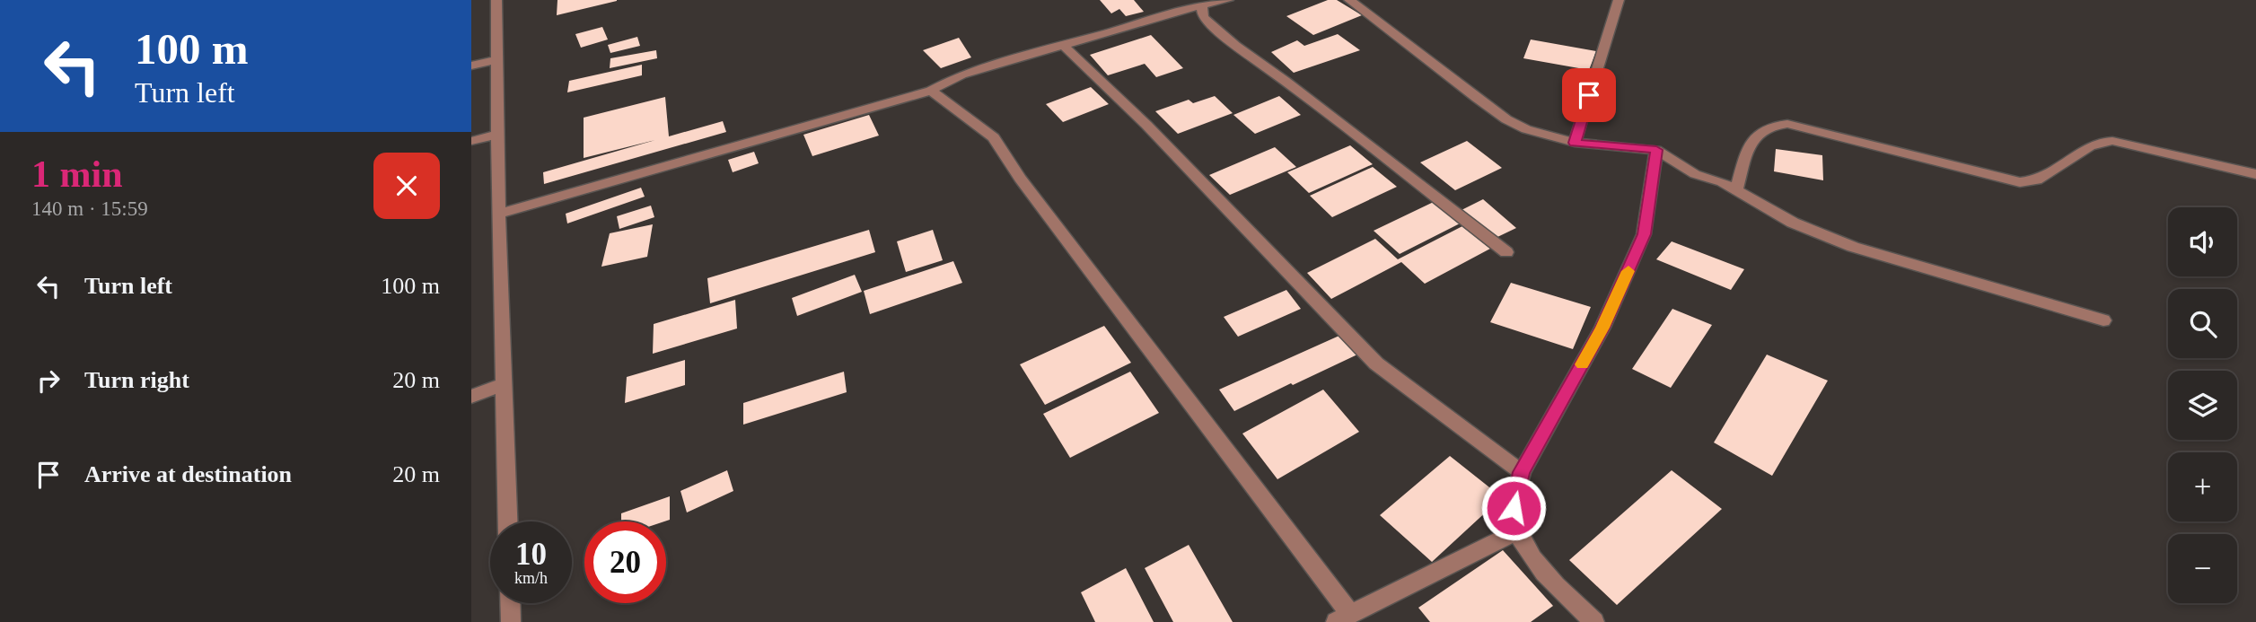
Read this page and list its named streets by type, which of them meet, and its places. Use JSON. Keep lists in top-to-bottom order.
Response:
{
  "page": {
    "turn": ["100 m", "Turn left"],
    "heading": ["1 min", "140 m · 15:59"],
    "map_buttons": ["+", "−"],
    "list": [
      {
        "name": "Turn left",
        "value": "100 m"
      },
      {
        "name": "Turn right",
        "value": "20 m"
      },
      {
        "name": "Arrive at destination",
        "value": "20 m"
      }
    ],
    "speed": "10 km/h",
    "limit": "20"
  }
}
